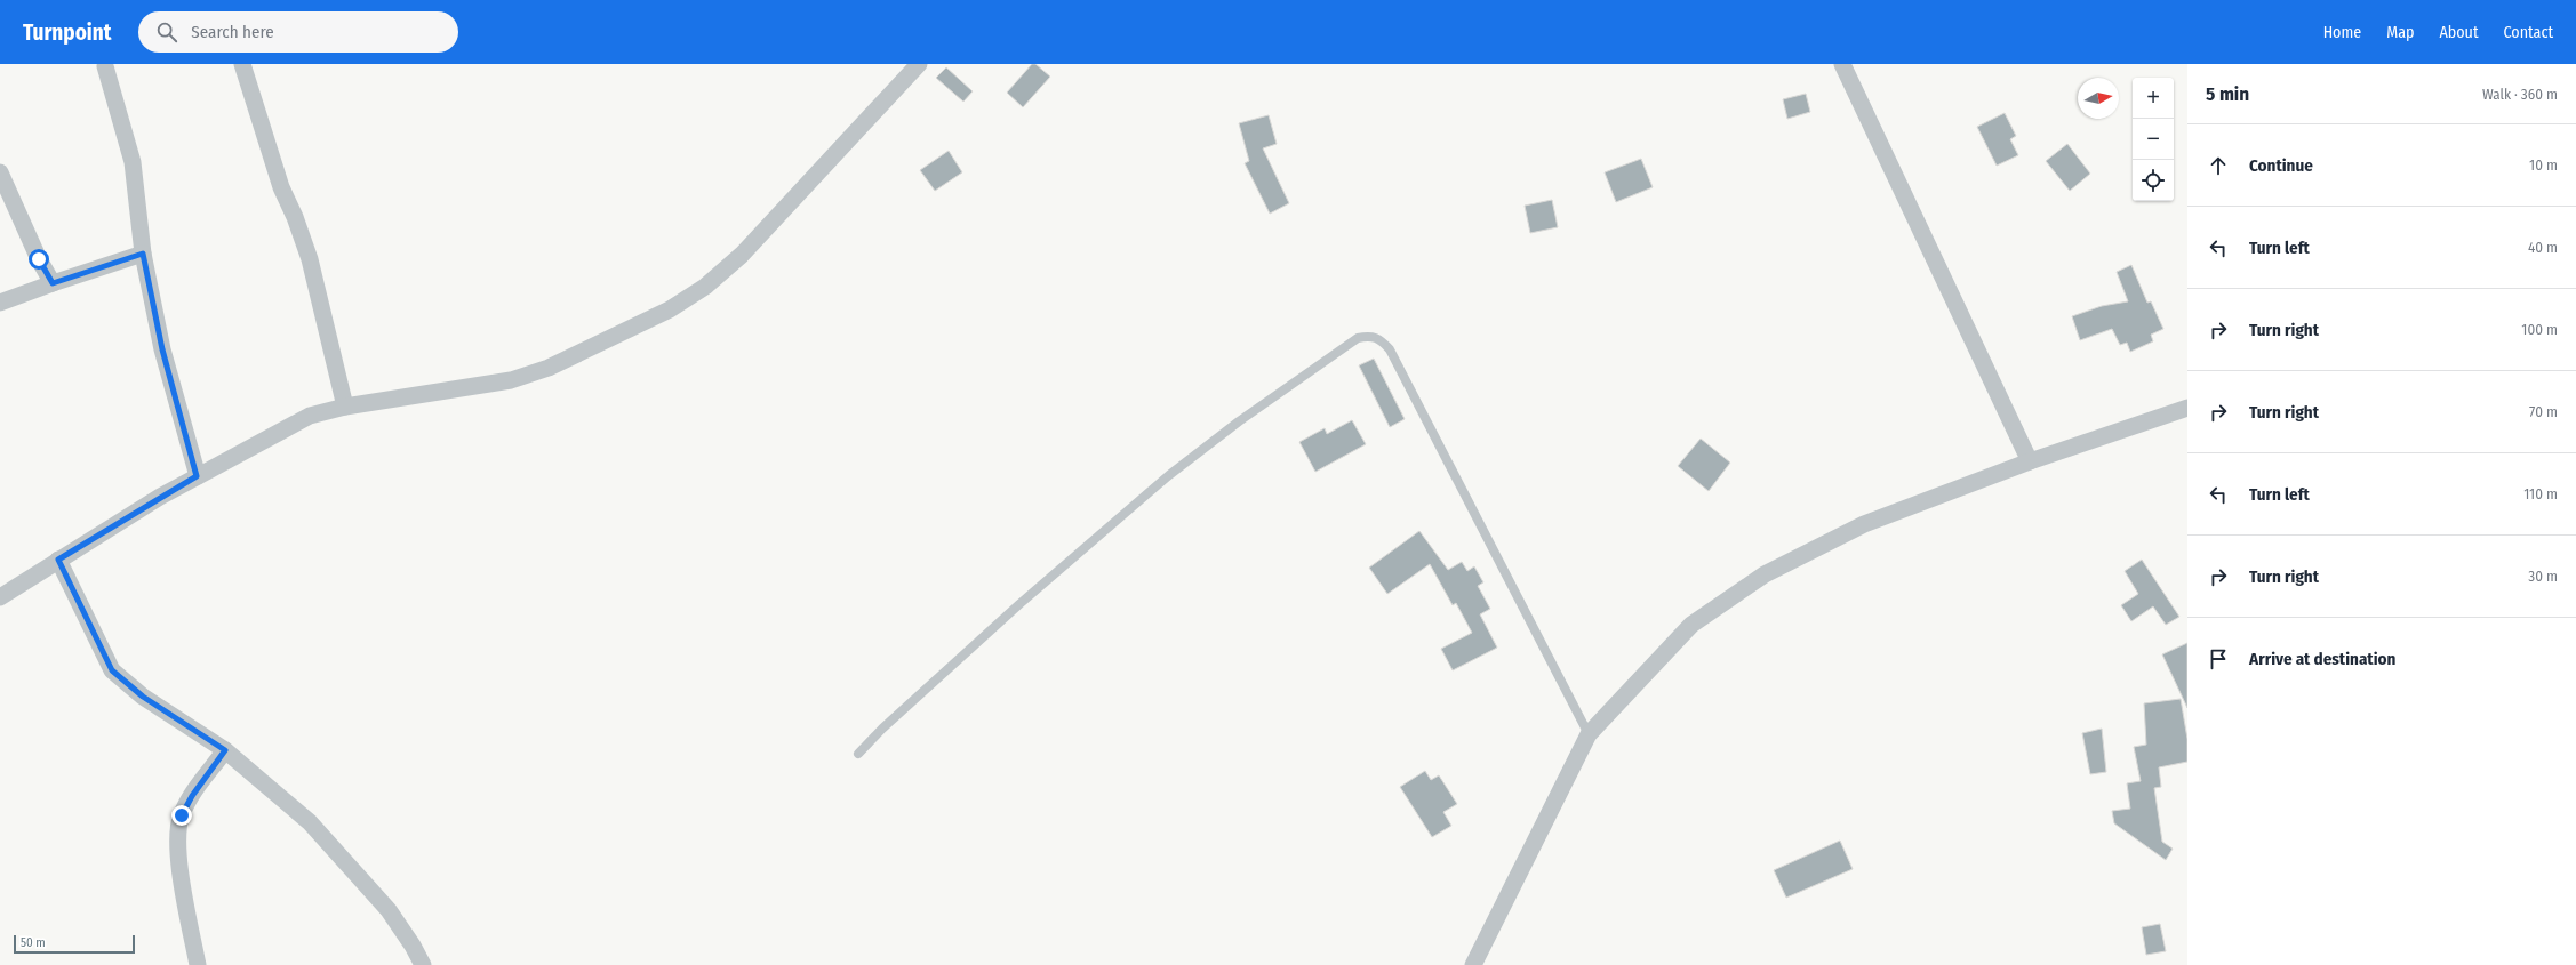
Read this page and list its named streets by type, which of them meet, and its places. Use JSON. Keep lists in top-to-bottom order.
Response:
{
  "scale_bar": "50 m",
  "north": "right",
  "page": {
    "header": "Turnpoint",
    "search": "Search here",
    "nav": [
      "Home",
      "Map",
      "About",
      "Contact"
    ],
    "heading": ["5 min", "Walk · 360 m"],
    "map_buttons": ["+", "−"],
    "list": [
      ["Continue", "10 m"],
      ["Turn left", "40 m"],
      ["Turn right", "100 m"],
      ["Turn right", "70 m"],
      ["Turn left", "110 m"],
      ["Turn right", "30 m"],
      "Arrive at destination"
    ],
    "scale": "50 m"
  }
}
